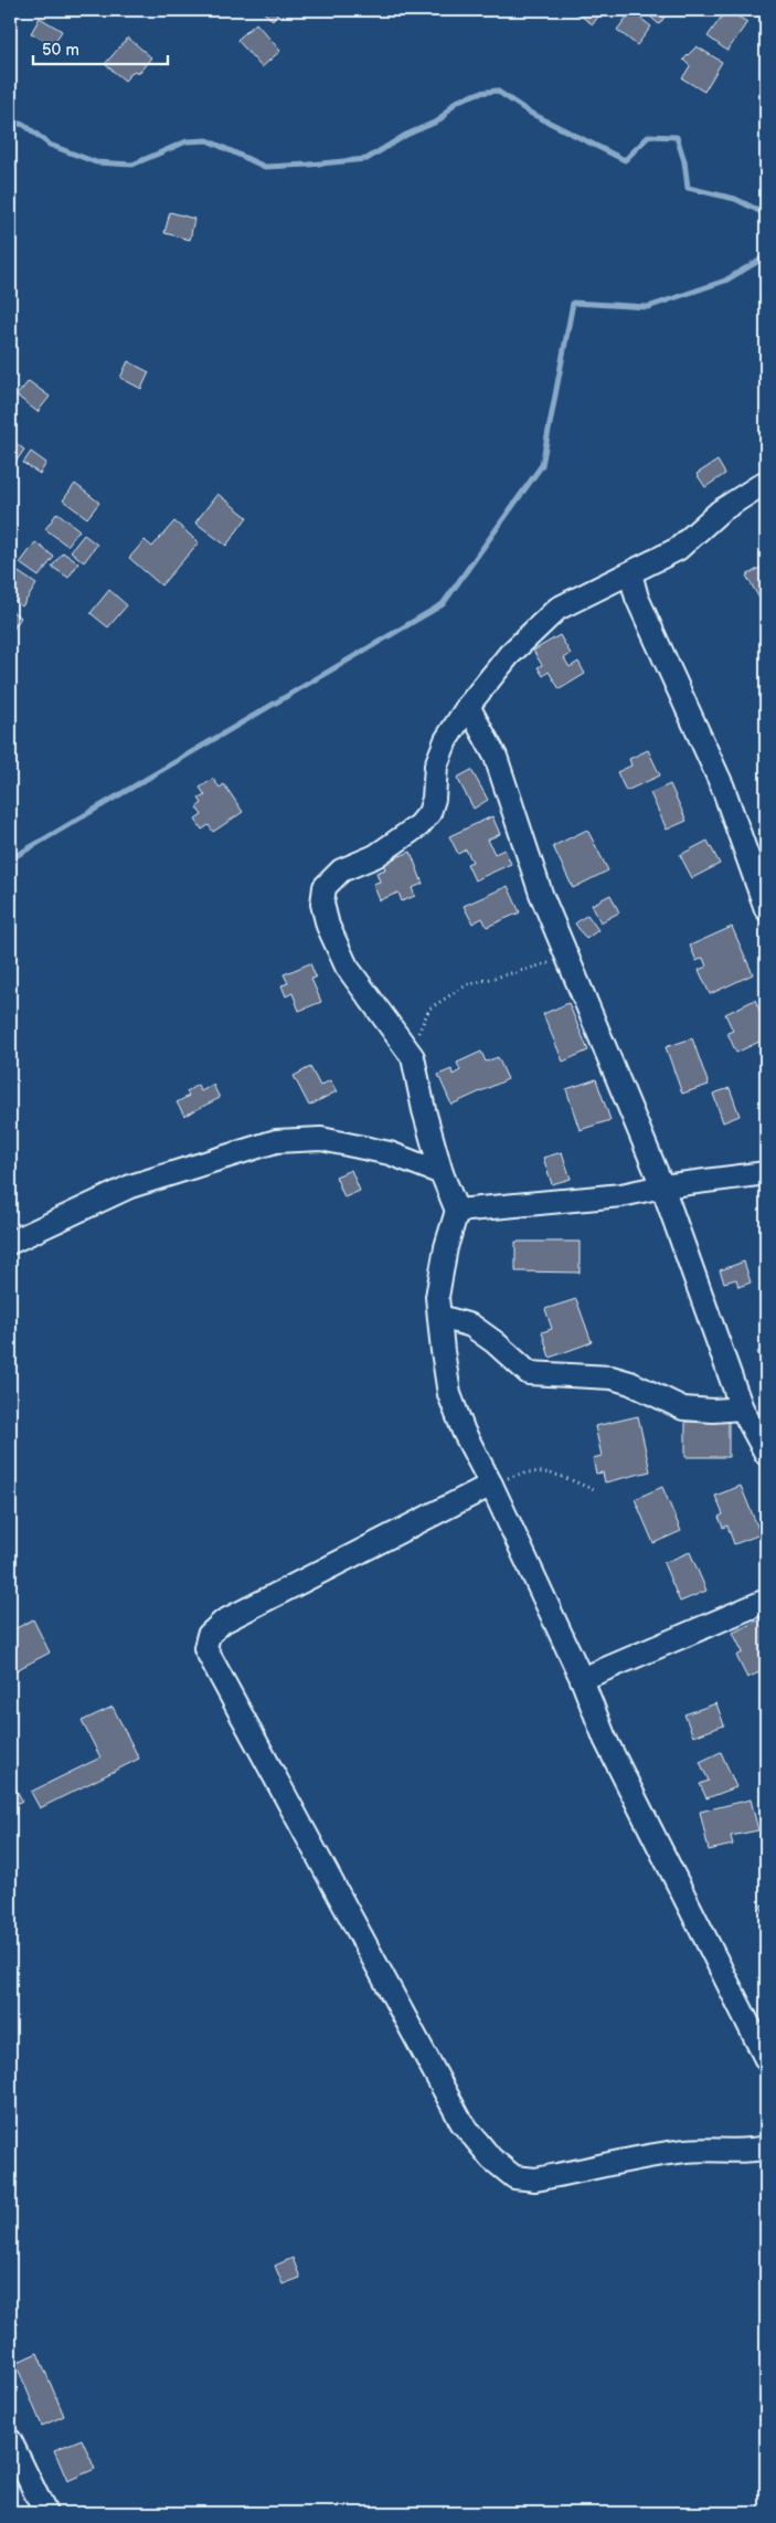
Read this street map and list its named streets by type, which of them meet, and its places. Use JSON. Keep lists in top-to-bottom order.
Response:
{
  "scale_bar": "50 m"
}
